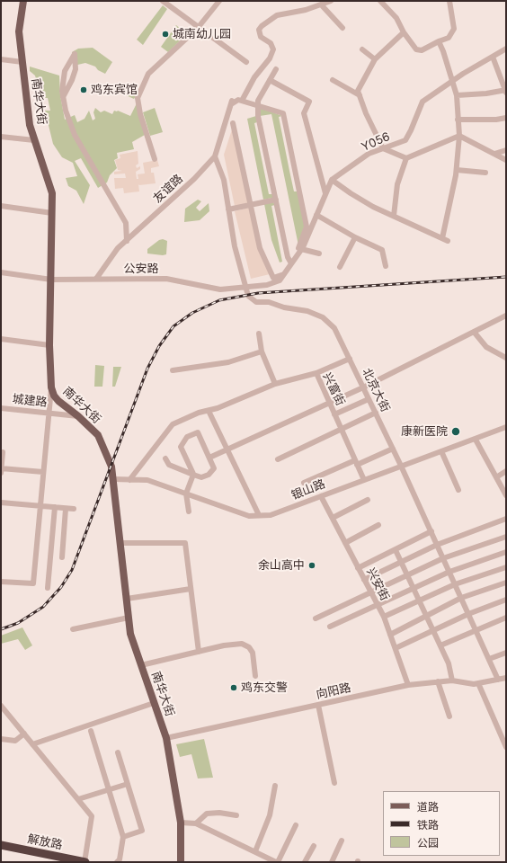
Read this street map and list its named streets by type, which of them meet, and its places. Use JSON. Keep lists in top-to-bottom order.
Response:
{
  "streets": {
    "highway": ["解放路"],
    "main road": ["南华大街"],
    "street": [
      "Y056",
      "友谊路",
      "公安路",
      "兴富街",
      "北京大街",
      "城建路",
      "银山路",
      "兴安街",
      "向阳路"
    ]
  },
  "crossings": [
    ["南华大街", "公安路"],
    ["南华大街", "城建路"],
    ["南华大街", "银山路"],
    ["南华大街", "向阳路"],
    ["Y056", "公安路"],
    ["友谊路", "公安路"],
    ["友谊路", "北京大街"],
    ["公安路", "北京大街"],
    ["兴富街", "银山路"],
    ["北京大街", "银山路"],
    ["北京大街", "向阳路"],
    ["银山路", "兴安街"],
    ["兴安街", "向阳路"]
  ],
  "places": [
    "城南幼儿园",
    "鸡东宾馆",
    "康新医院",
    "余山高中",
    "鸡东交警"
  ],
  "legend": ["道路", "铁路", "公园"]
}
